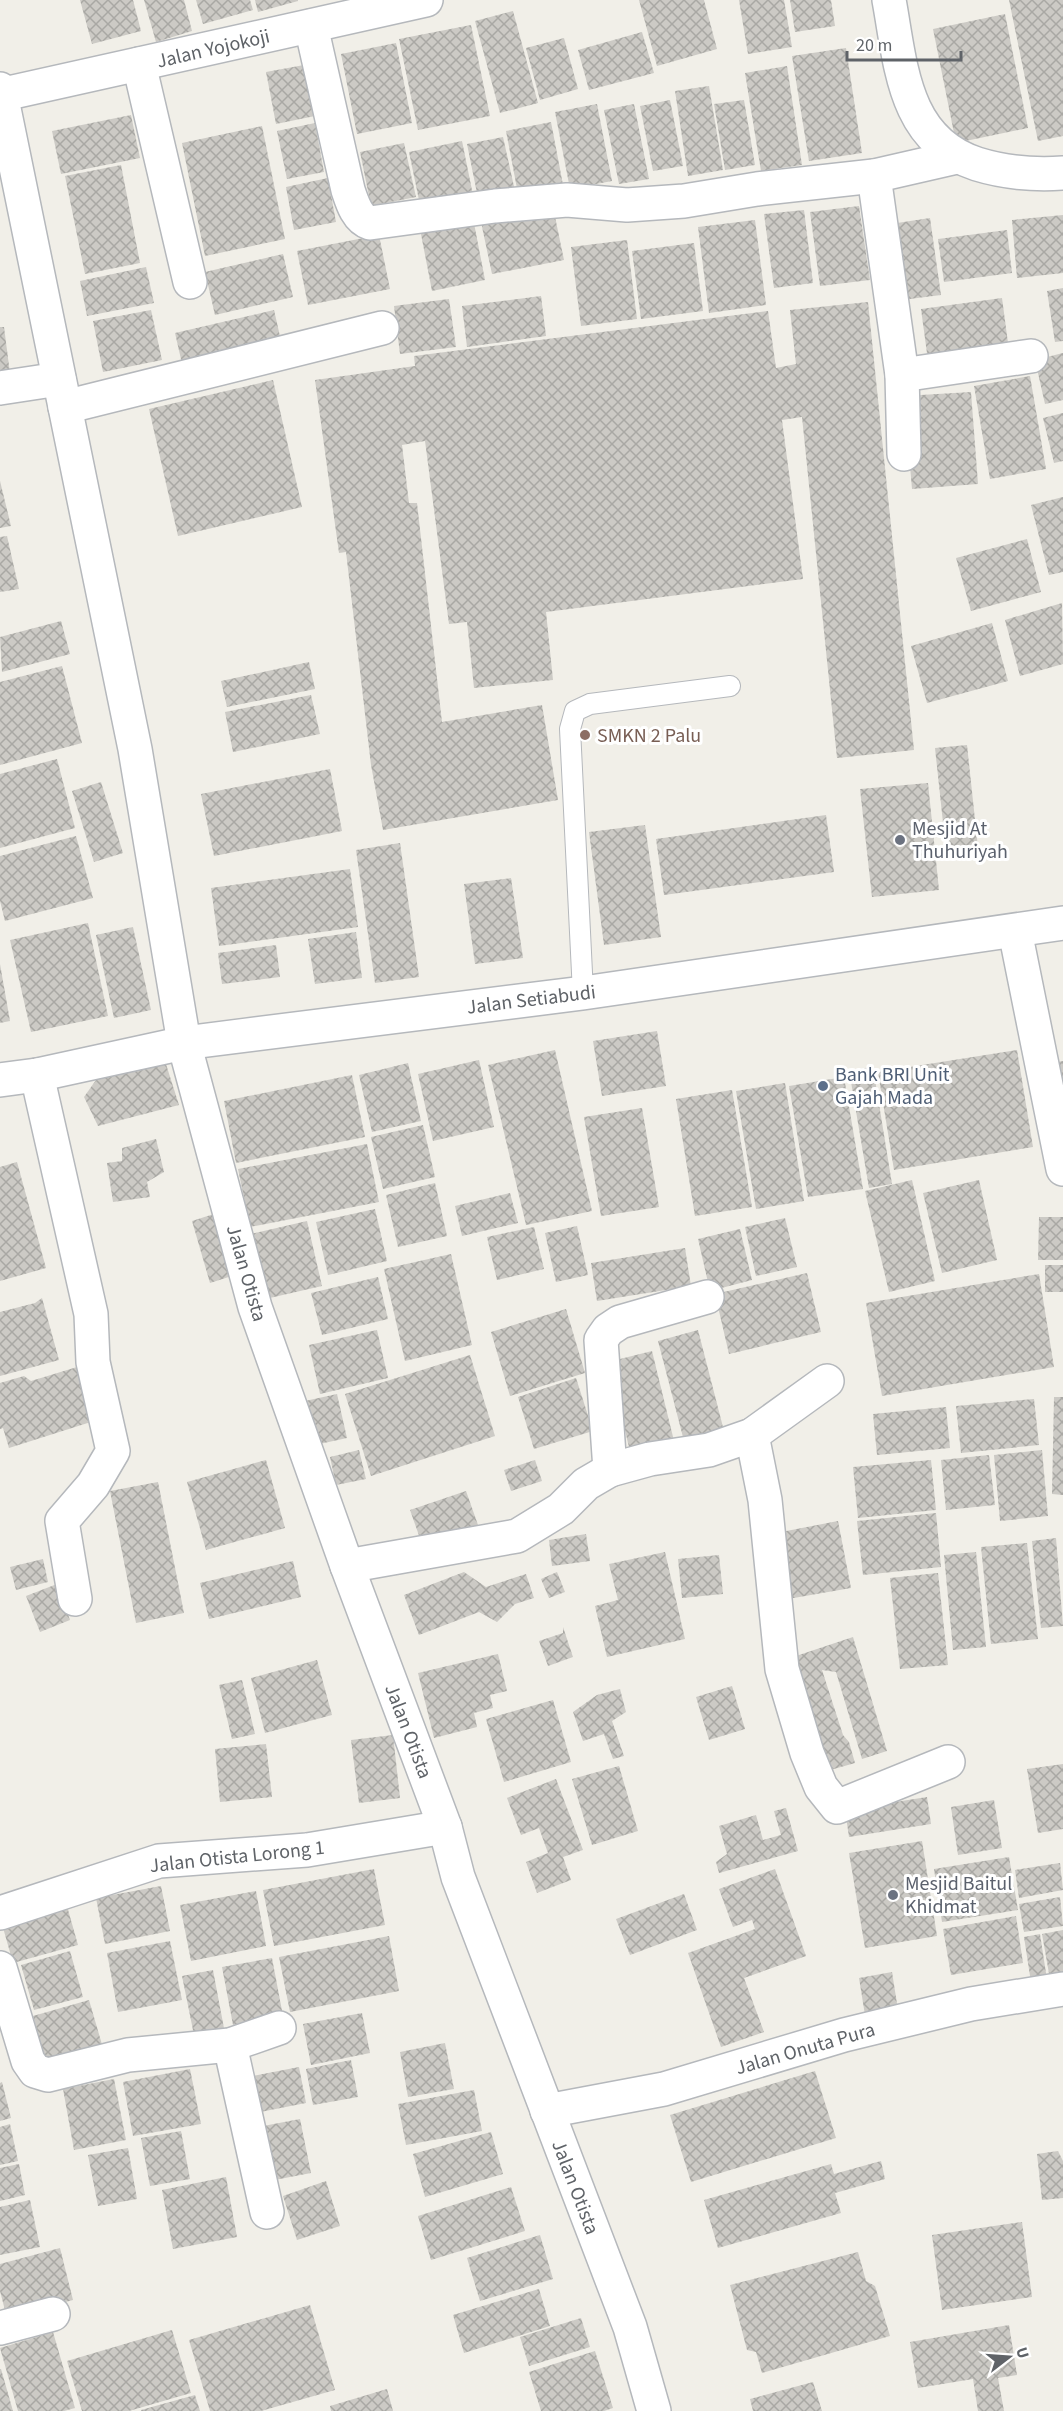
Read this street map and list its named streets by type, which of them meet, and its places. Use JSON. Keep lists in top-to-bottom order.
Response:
{
  "streets": {
    "street": [
      "Jalan Yojokoji",
      "Jalan Setiabudi",
      "Jalan Otista",
      "Jalan Otista Lorong 1",
      "Jalan Onuta Pura"
    ]
  },
  "crossings": [
    ["Jalan Yojokoji", "Jalan Otista"],
    ["Jalan Setiabudi", "Jalan Otista"],
    ["Jalan Otista", "Jalan Otista Lorong 1"],
    ["Jalan Otista", "Jalan Onuta Pura"]
  ],
  "places": [
    "SMKN 2 Palu",
    "Mesjid At Thuhuriyah",
    "Bank BRI Unit Gajah Mada",
    "Mesjid Baitul Khidmat"
  ],
  "scale_bar": "20 m",
  "north": "right"
}
